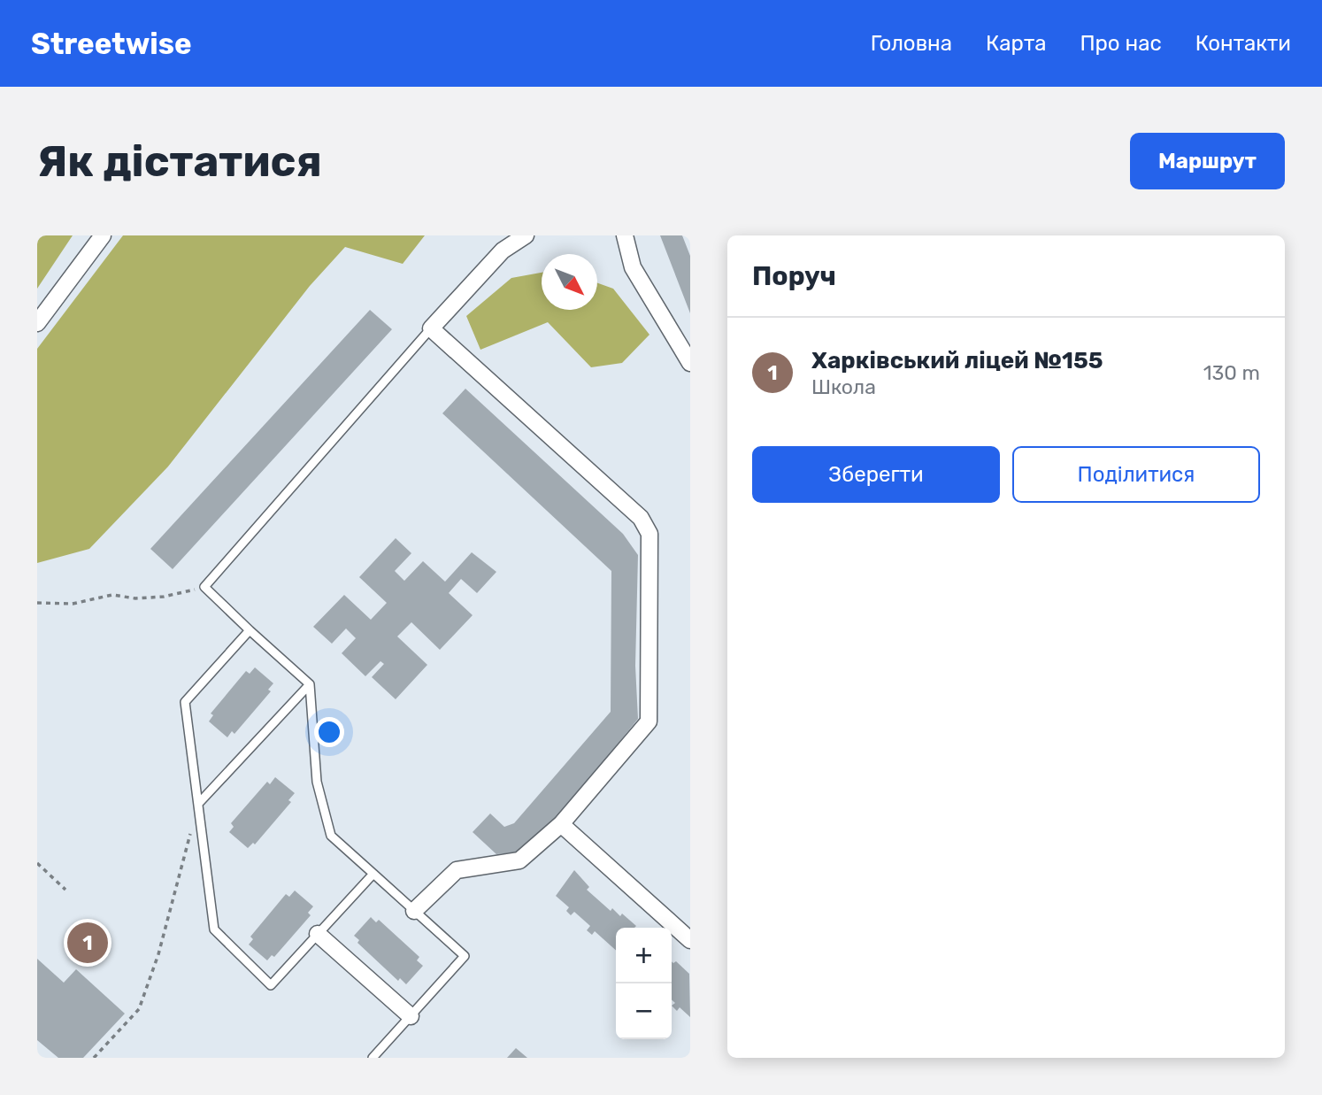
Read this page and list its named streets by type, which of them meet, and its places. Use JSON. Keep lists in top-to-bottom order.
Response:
{
  "north": "bottom right",
  "page": {
    "header": "Streetwise",
    "nav": [
      "Головна",
      "Карта",
      "Про нас",
      "Контакти"
    ],
    "buttons": [
      "Маршрут",
      ["Зберегти", "Поділитися"]
    ],
    "title": "Як дістатися",
    "heading": "Поруч",
    "list": [
      {
        "mark": "1",
        "name": "Харківський ліцей №155",
        "note": "Школа",
        "value": "130 m"
      }
    ],
    "pins": "1",
    "map_buttons": ["+", "−"]
  }
}
